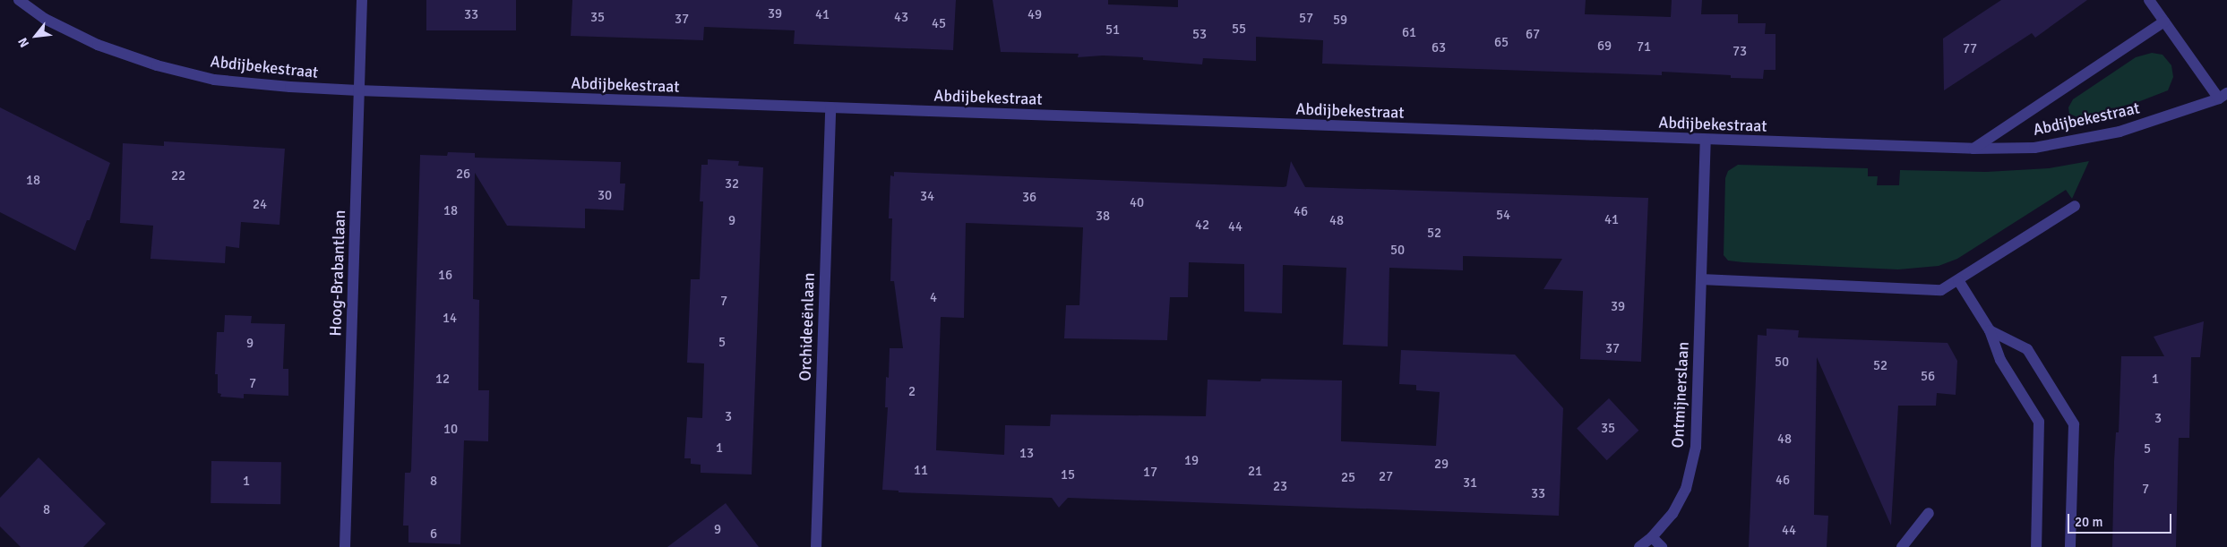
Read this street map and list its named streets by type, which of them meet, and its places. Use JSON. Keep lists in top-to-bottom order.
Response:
{
  "streets": {
    "street": [
      "Abdijbekestraat",
      "Hoog-Brabantlaan",
      "Orchideeënlaan",
      "Ontmijnerslaan"
    ]
  },
  "crossings": [
    ["Abdijbekestraat", "Hoog-Brabantlaan"],
    ["Abdijbekestraat", "Orchideeënlaan"],
    ["Abdijbekestraat", "Ontmijnerslaan"]
  ],
  "house_numbers": [
    "39",
    "33",
    "41",
    "49",
    "35",
    "43",
    "57",
    "37",
    "59",
    "45",
    "55",
    "51",
    "61",
    "53",
    "67",
    "65",
    "69",
    "71",
    "63",
    "77",
    "73",
    "26",
    "22",
    "18",
    "32",
    "30",
    "34",
    "36",
    "40",
    "24",
    "18",
    "46",
    "54",
    "38",
    "41",
    "9",
    "48",
    "42",
    "44",
    "52",
    "50",
    "16",
    "4",
    "7",
    "39",
    "14",
    "5",
    "9",
    "37",
    "50",
    "52",
    "56",
    "12",
    "1",
    "7",
    "2",
    "3",
    "3",
    "35",
    "10",
    "48",
    "1",
    "5",
    "13",
    "19",
    "29",
    "11",
    "21",
    "17",
    "15",
    "27",
    "25",
    "46",
    "1",
    "8",
    "31",
    "23",
    "7",
    "33",
    "8",
    "9",
    "44",
    "6"
  ],
  "scale_bar": "20 m",
  "north": "bottom left"
}
